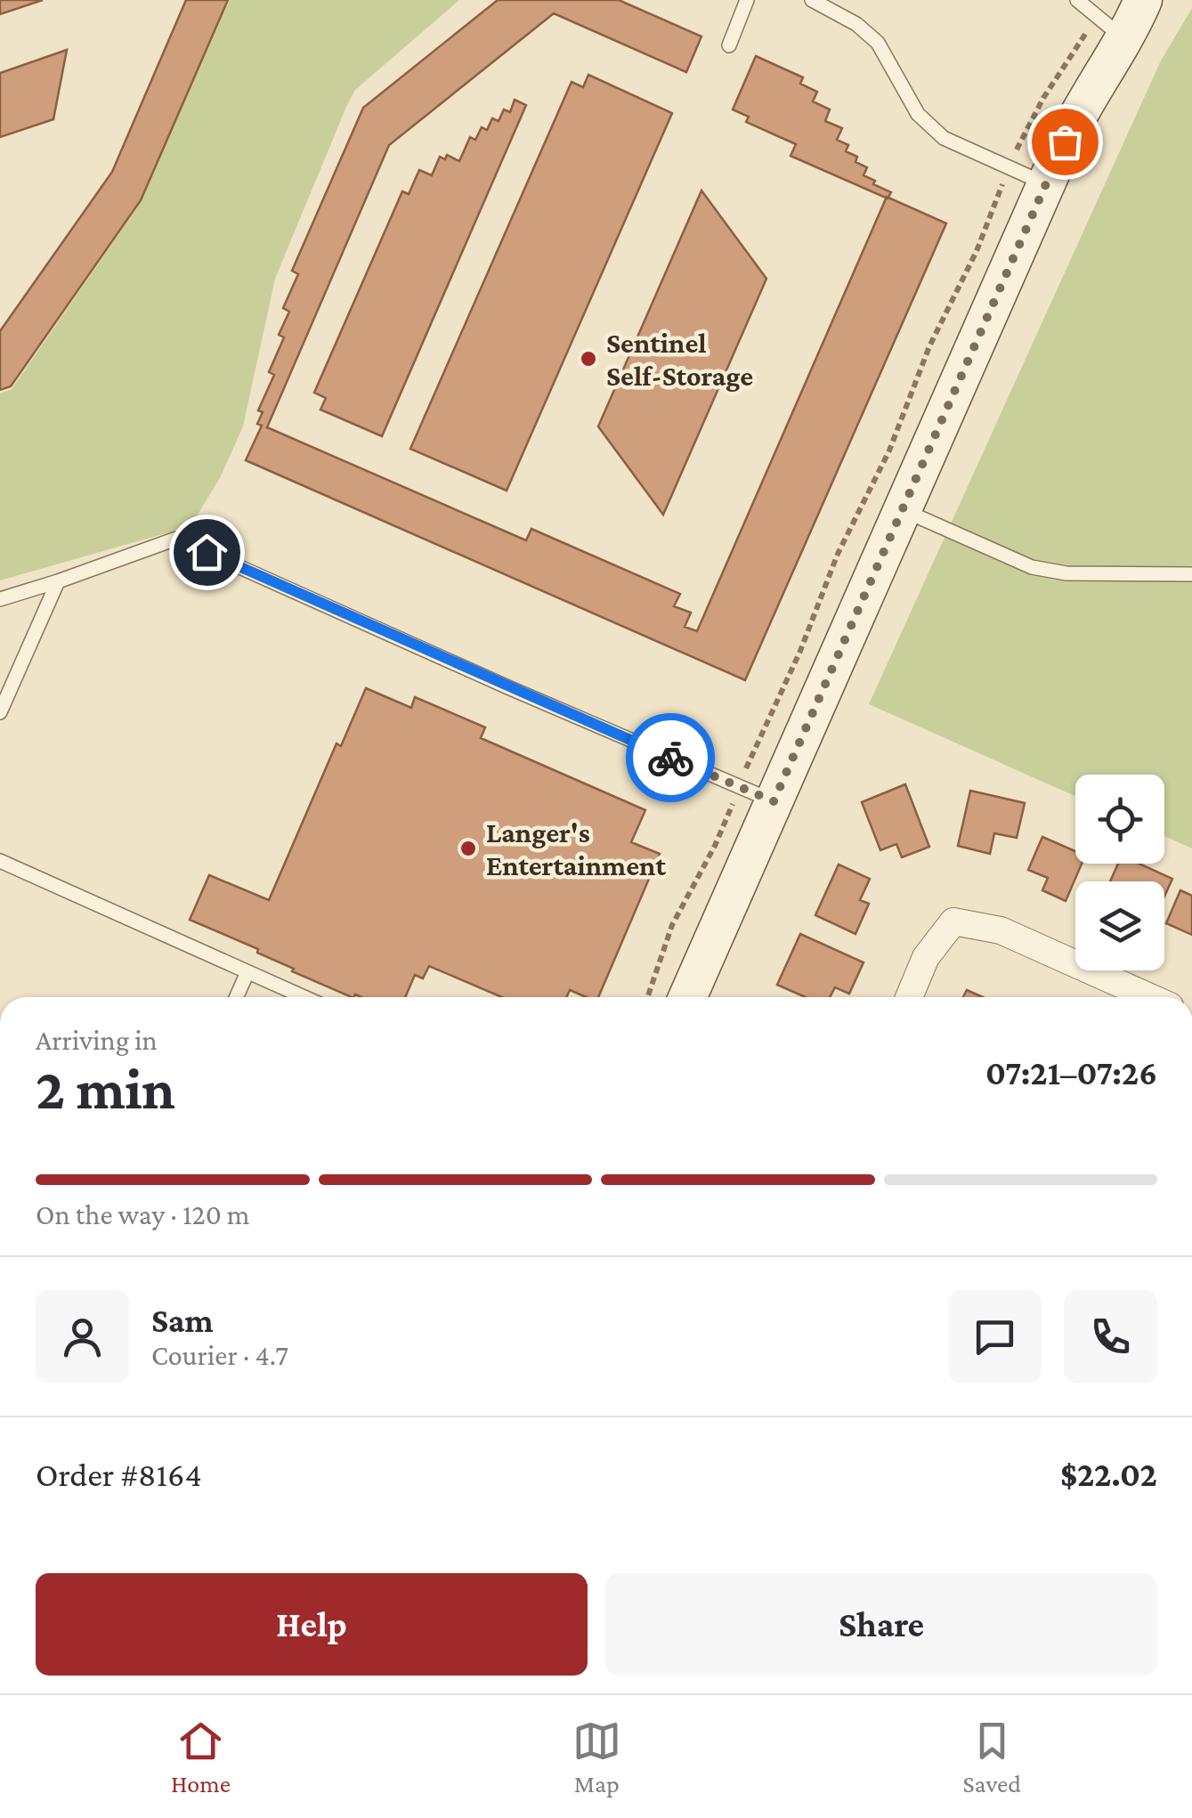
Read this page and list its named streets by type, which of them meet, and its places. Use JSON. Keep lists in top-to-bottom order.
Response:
{
  "places": ["Sentinel Self-Storage", "Langer's Entertainment"],
  "page": {
    "heading": ["2 min", "Arriving in", "07:21–07:26"],
    "panel": [
      "Sam",
      "Courier · 4.7",
      "Order #8164",
      "$22.02"
    ],
    "bar": "On the way · 120 m",
    "buttons": ["Help", "Share"],
    "tabs": ["Home", "Map", "Saved"]
  }
}
